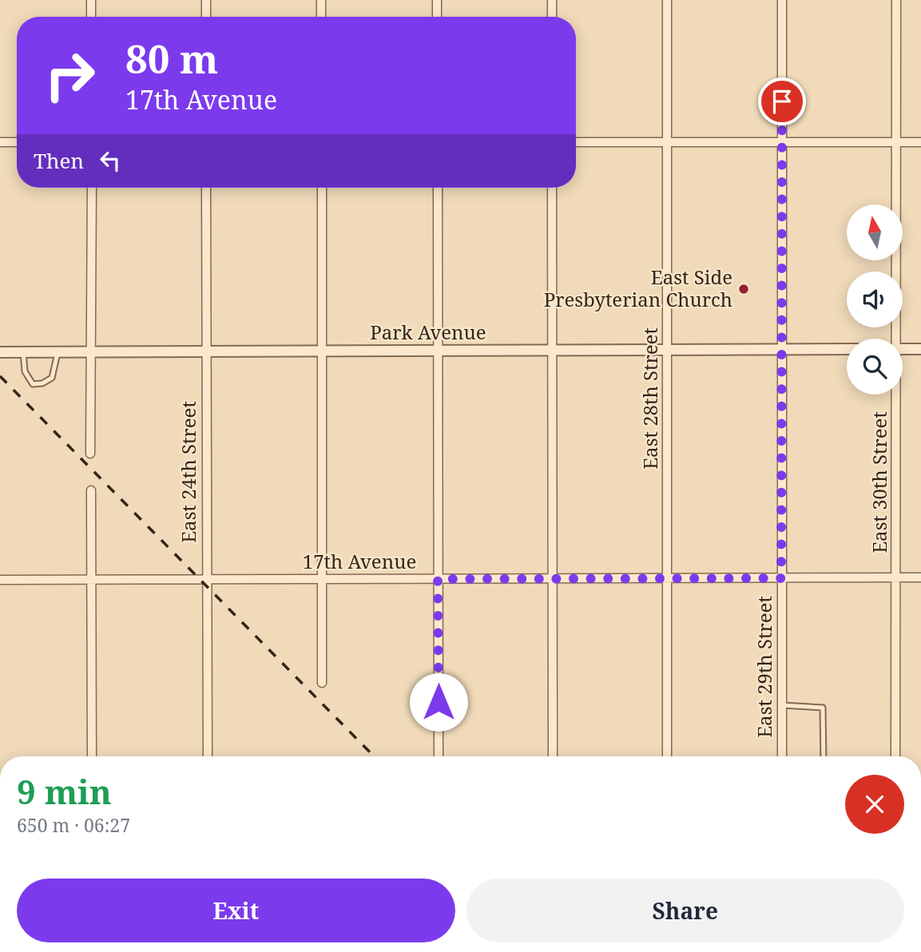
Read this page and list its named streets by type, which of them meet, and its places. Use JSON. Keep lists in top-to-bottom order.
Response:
{
  "streets": {
    "street": [
      "Park Avenue",
      "East 28th Street",
      "East 24th Street",
      "East 30th Street",
      "17th Avenue",
      "East 29th Street"
    ]
  },
  "crossings": [
    ["Park Avenue", "East 28th Street"],
    ["Park Avenue", "East 24th Street"],
    ["Park Avenue", "East 29th Street"],
    ["East 28th Street", "17th Avenue"],
    ["East 24th Street", "17th Avenue"],
    ["East 30th Street", "17th Avenue"],
    ["17th Avenue", "East 29th Street"]
  ],
  "places": ["East Side Presbyterian Church"],
  "north": "top",
  "page": {
    "turn": ["80 m", "17th Avenue"],
    "then": "Then",
    "heading": ["9 min", "650 m · 06:27"],
    "buttons": ["Exit", "Share"]
  }
}
